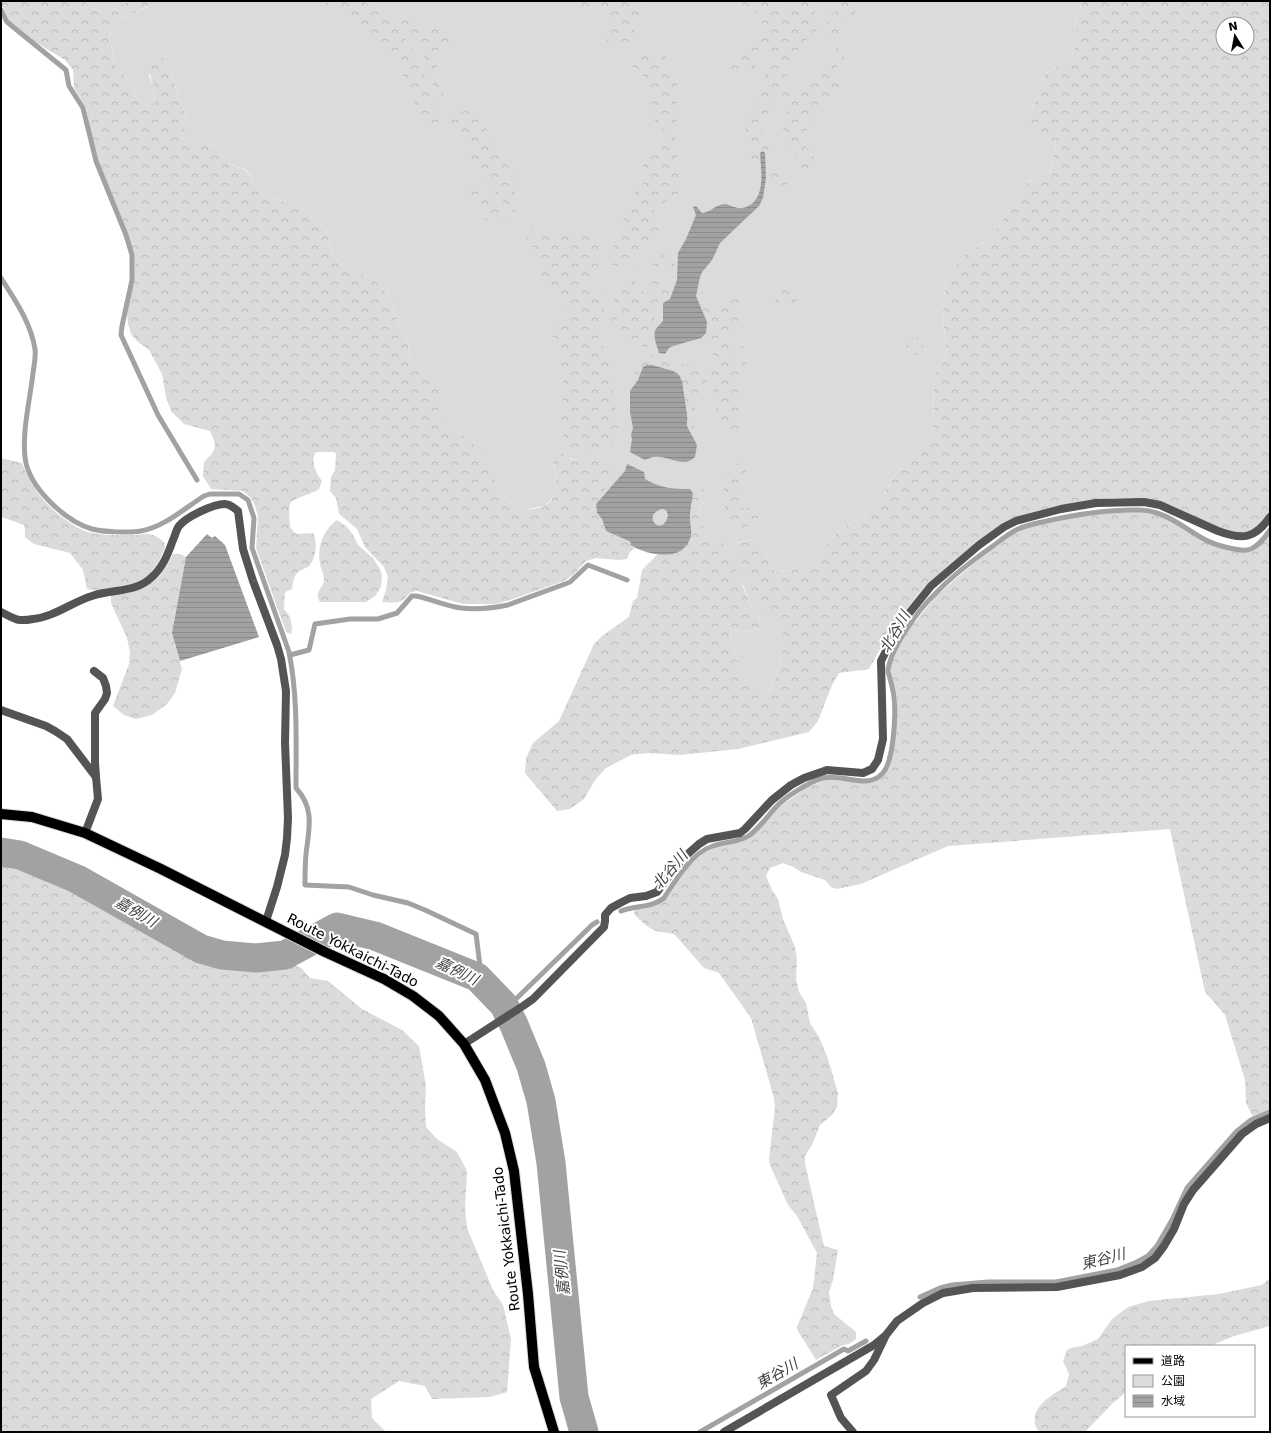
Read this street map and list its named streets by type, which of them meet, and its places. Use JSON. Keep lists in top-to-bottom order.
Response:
{
  "streets": {
    "main road": ["Route Yokkaichi-Tado"]
  },
  "water": ["北谷川", "嘉例川", "東谷川"],
  "legend": ["道路", "公園", "水域"],
  "north": "top"
}
